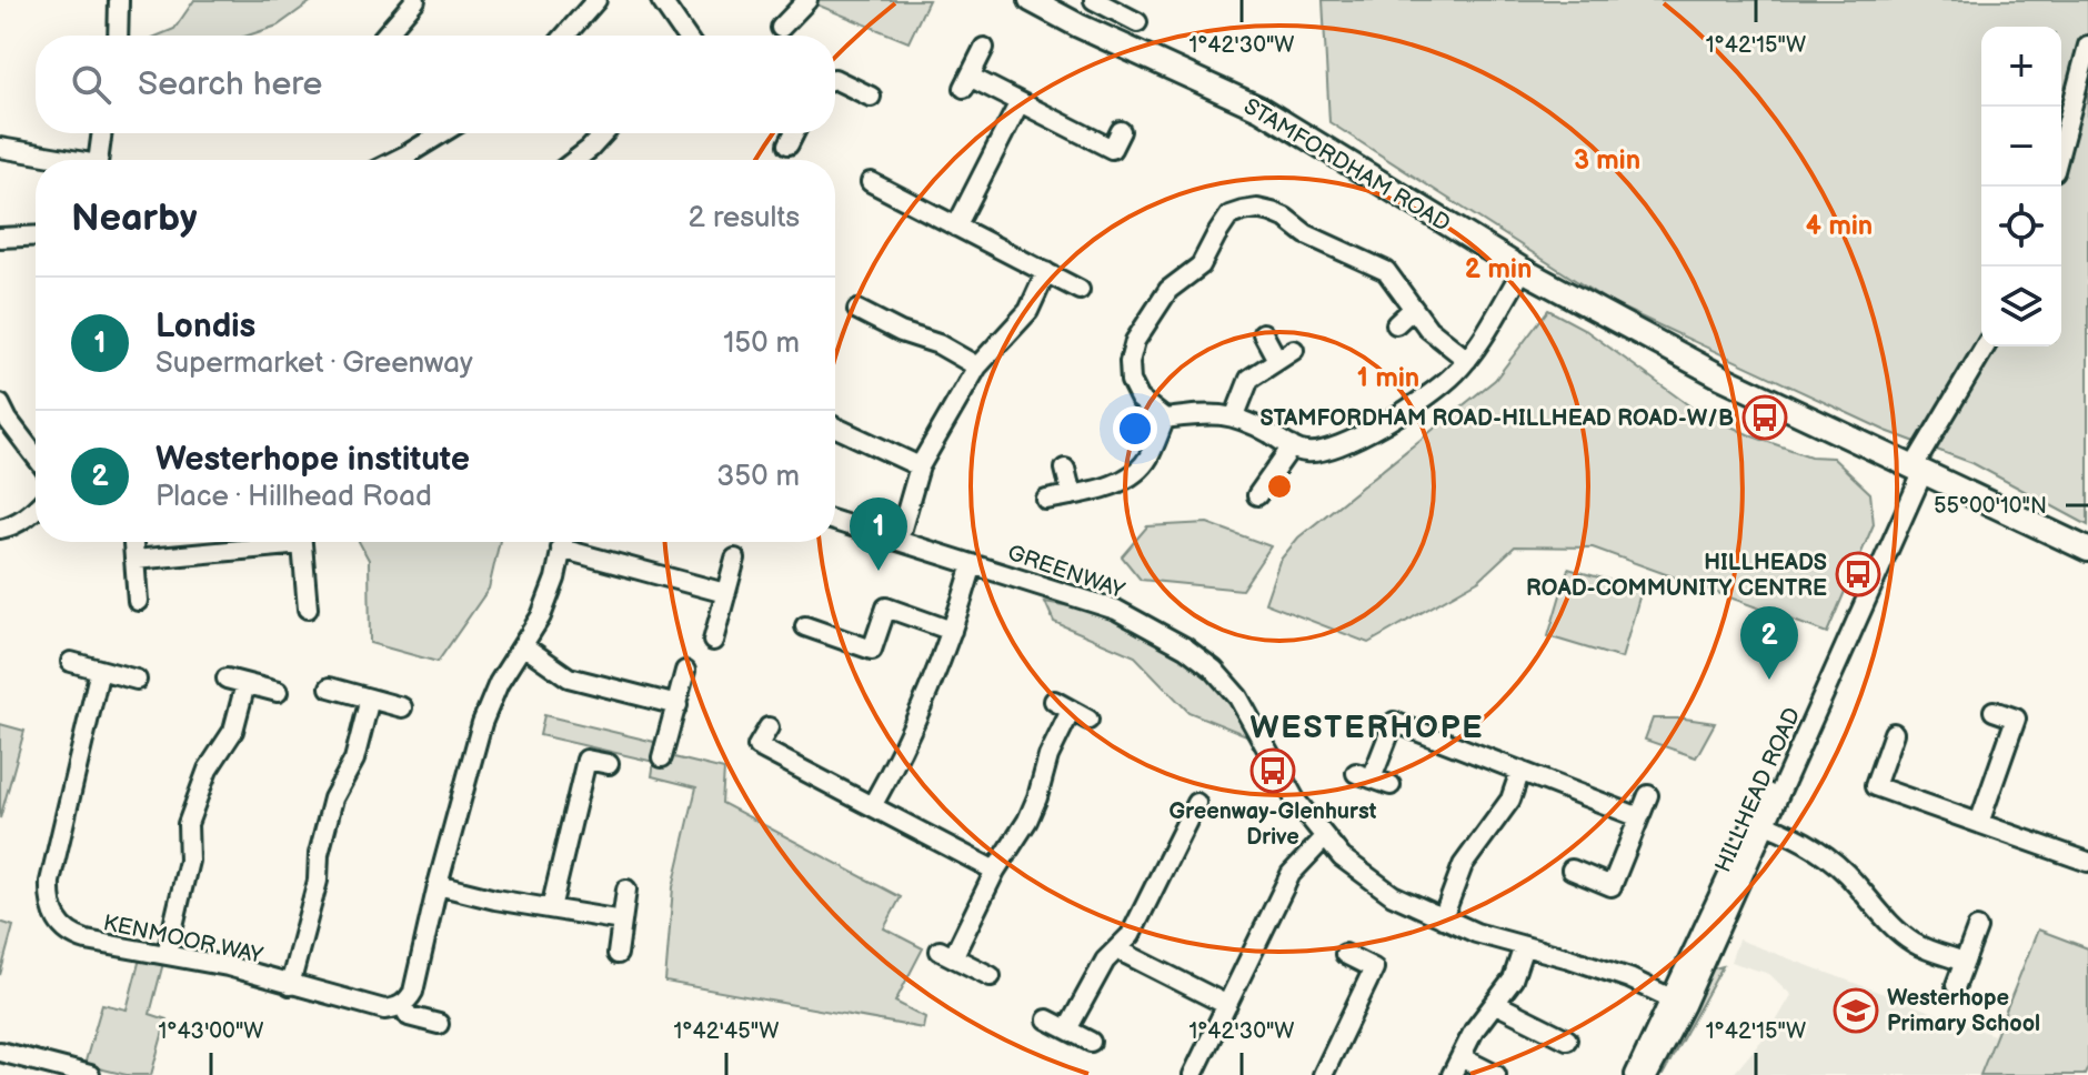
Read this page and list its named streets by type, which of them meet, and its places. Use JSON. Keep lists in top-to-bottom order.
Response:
{
  "streets": {
    "main road": ["STAMFORDHAM ROAD"],
    "street": ["GREENWAY", "HILLHEAD ROAD", "KENMOOR WAY"]
  },
  "crossings": [
    ["STAMFORDHAM ROAD", "HILLHEAD ROAD"],
    ["GREENWAY", "HILLHEAD ROAD"]
  ],
  "districts": ["WESTERHOPE"],
  "places": {
    "bus stop": ["STAMFORDHAM ROAD-HILLHEAD ROAD-W/B", "HILLHEADS ROAD-COMMUNITY CENTRE", "Greenway-Glenhurst Drive"],
    "school or university": ["Westerhope Primary School"]
  },
  "page": {
    "map_buttons": ["+", "−"],
    "search": "Search here",
    "heading": ["Nearby", "2 results"],
    "list": [
      {
        "mark": "1",
        "name": "Londis",
        "note": "Supermarket · Greenway",
        "value": "150 m"
      },
      {
        "mark": "2",
        "name": "Westerhope institute",
        "note": "Place · Hillhead Road",
        "value": "350 m"
      }
    ],
    "pins": ["1", "2"]
  },
  "coordinates": [
    "1°42'30\"W",
    "1°42'15\"W",
    "55°00'10\"N",
    "1°43'00\"W",
    "1°42'45\"W"
  ],
  "rings": [
    "3 min",
    "4 min",
    "2 min",
    "1 min"
  ]
}
